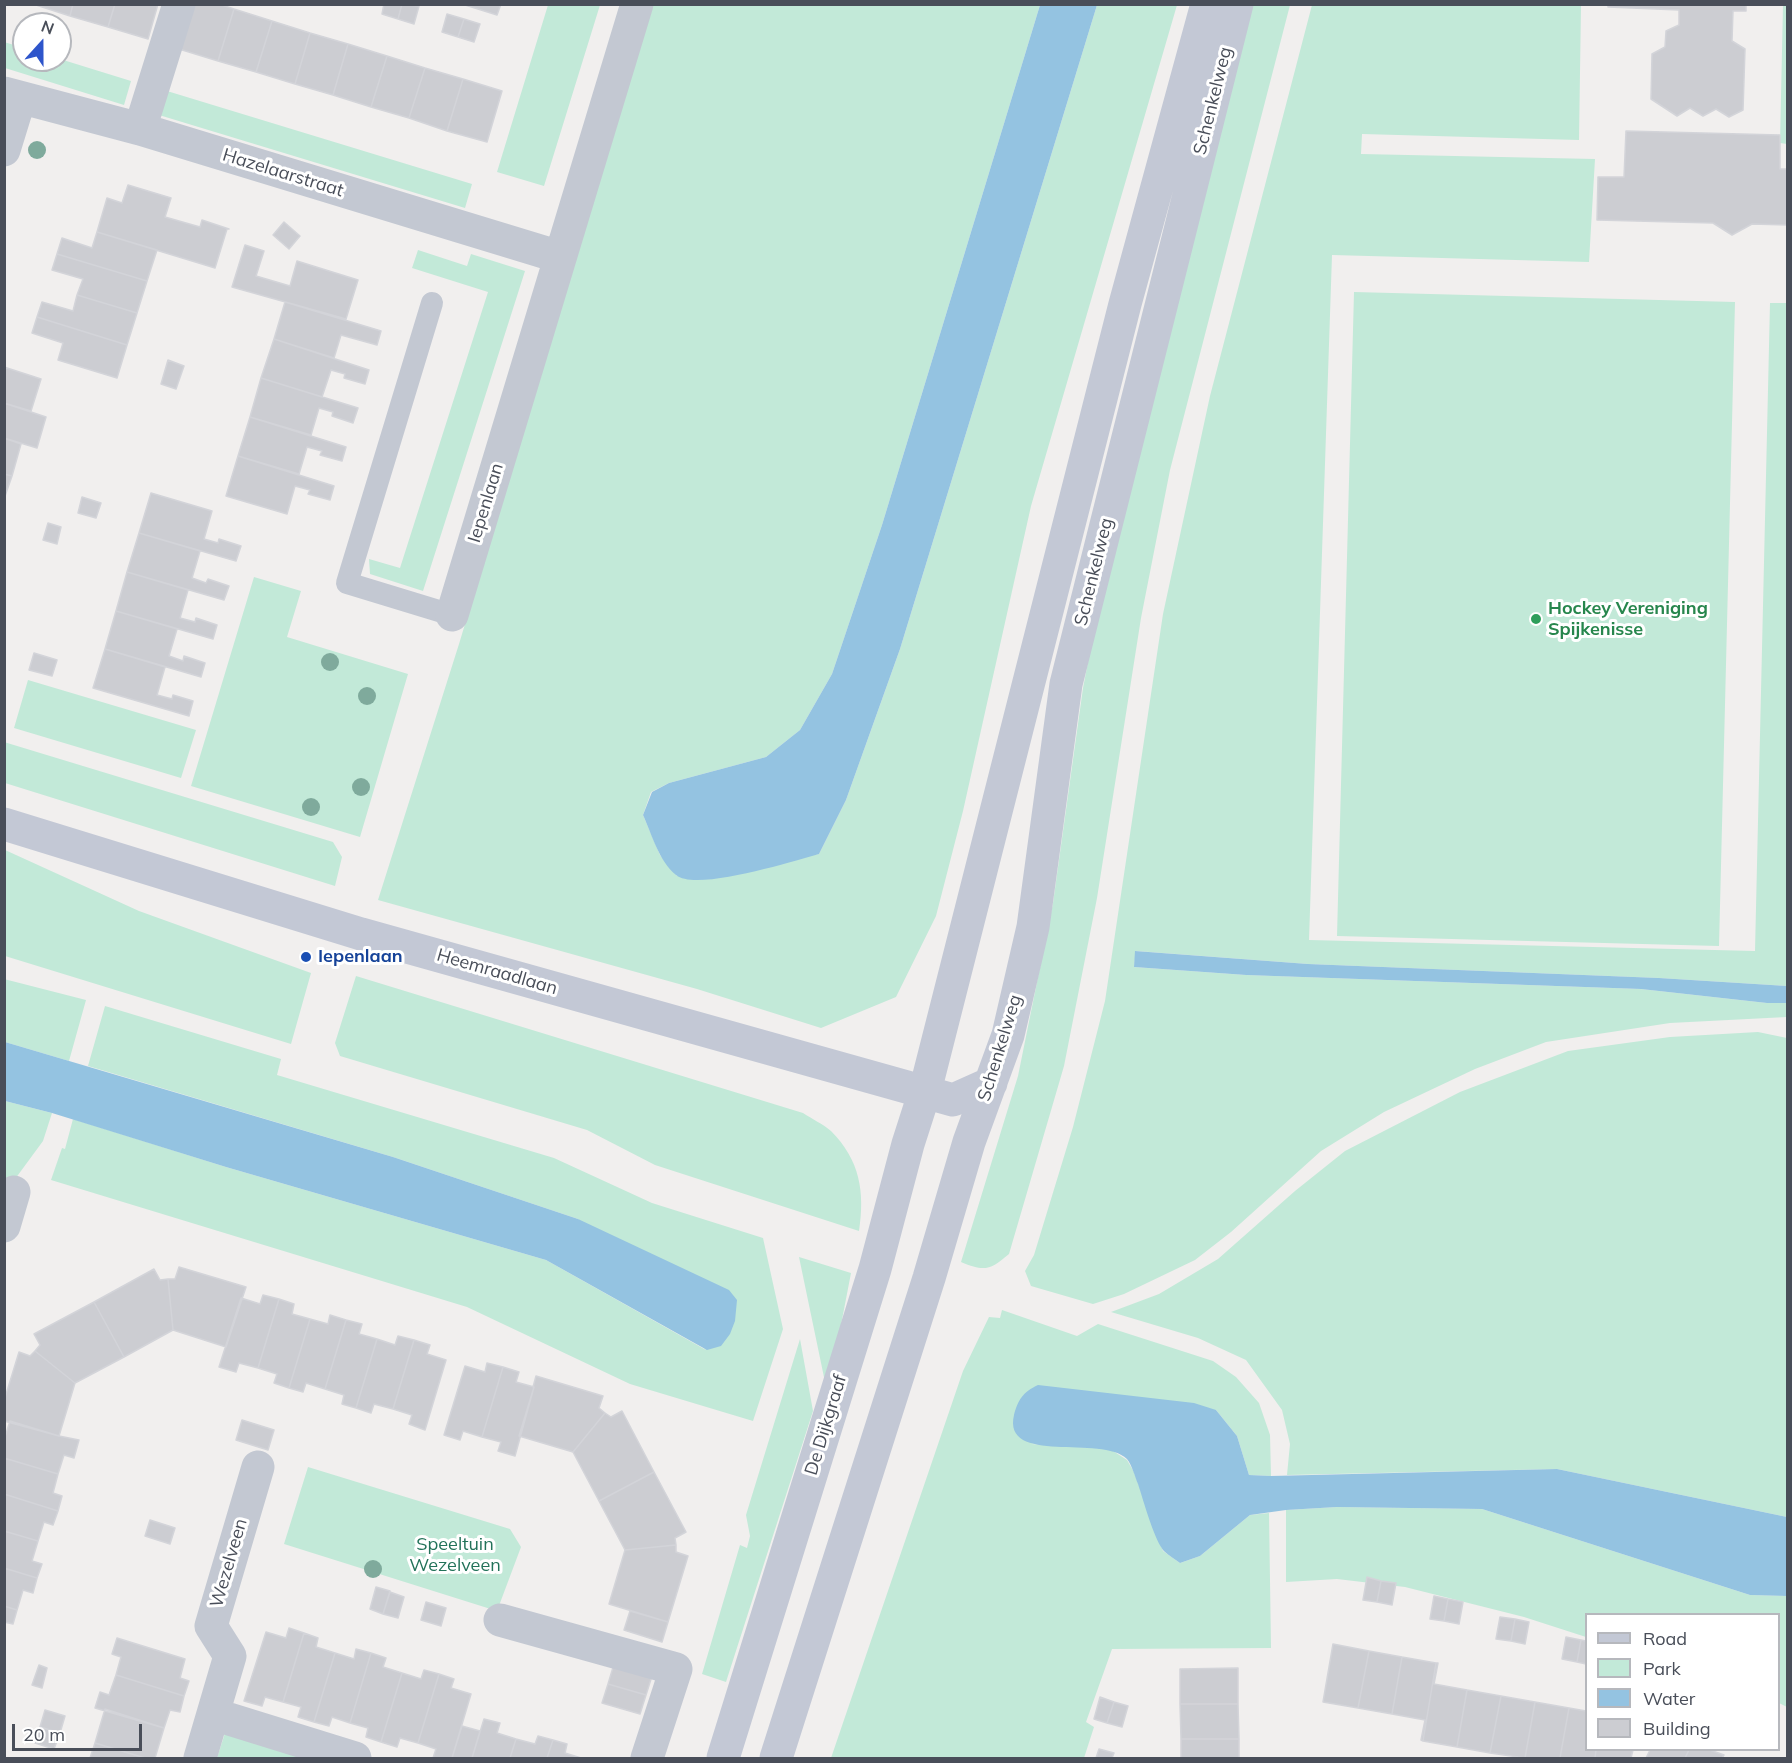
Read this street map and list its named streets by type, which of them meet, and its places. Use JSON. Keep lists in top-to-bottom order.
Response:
{
  "streets": {
    "main road": ["Schenkelweg", "Heemraadlaan", "De Dijkgraaf"],
    "street": ["Hazelaarstraat", "Iepenlaan", "Wezelveen"]
  },
  "crossings": [
    ["Schenkelweg", "Heemraadlaan"],
    ["Schenkelweg", "De Dijkgraaf"],
    ["Hazelaarstraat", "Iepenlaan"],
    ["Heemraadlaan", "De Dijkgraaf"]
  ],
  "parks": ["Speeltuin Wezelveen"],
  "places": ["Hockey Vereniging Spijkenisse", "Iepenlaan"],
  "legend": [
    "Road",
    "Park",
    "Water",
    "Building"
  ],
  "scale_bar": "20 m",
  "north": "top"
}
